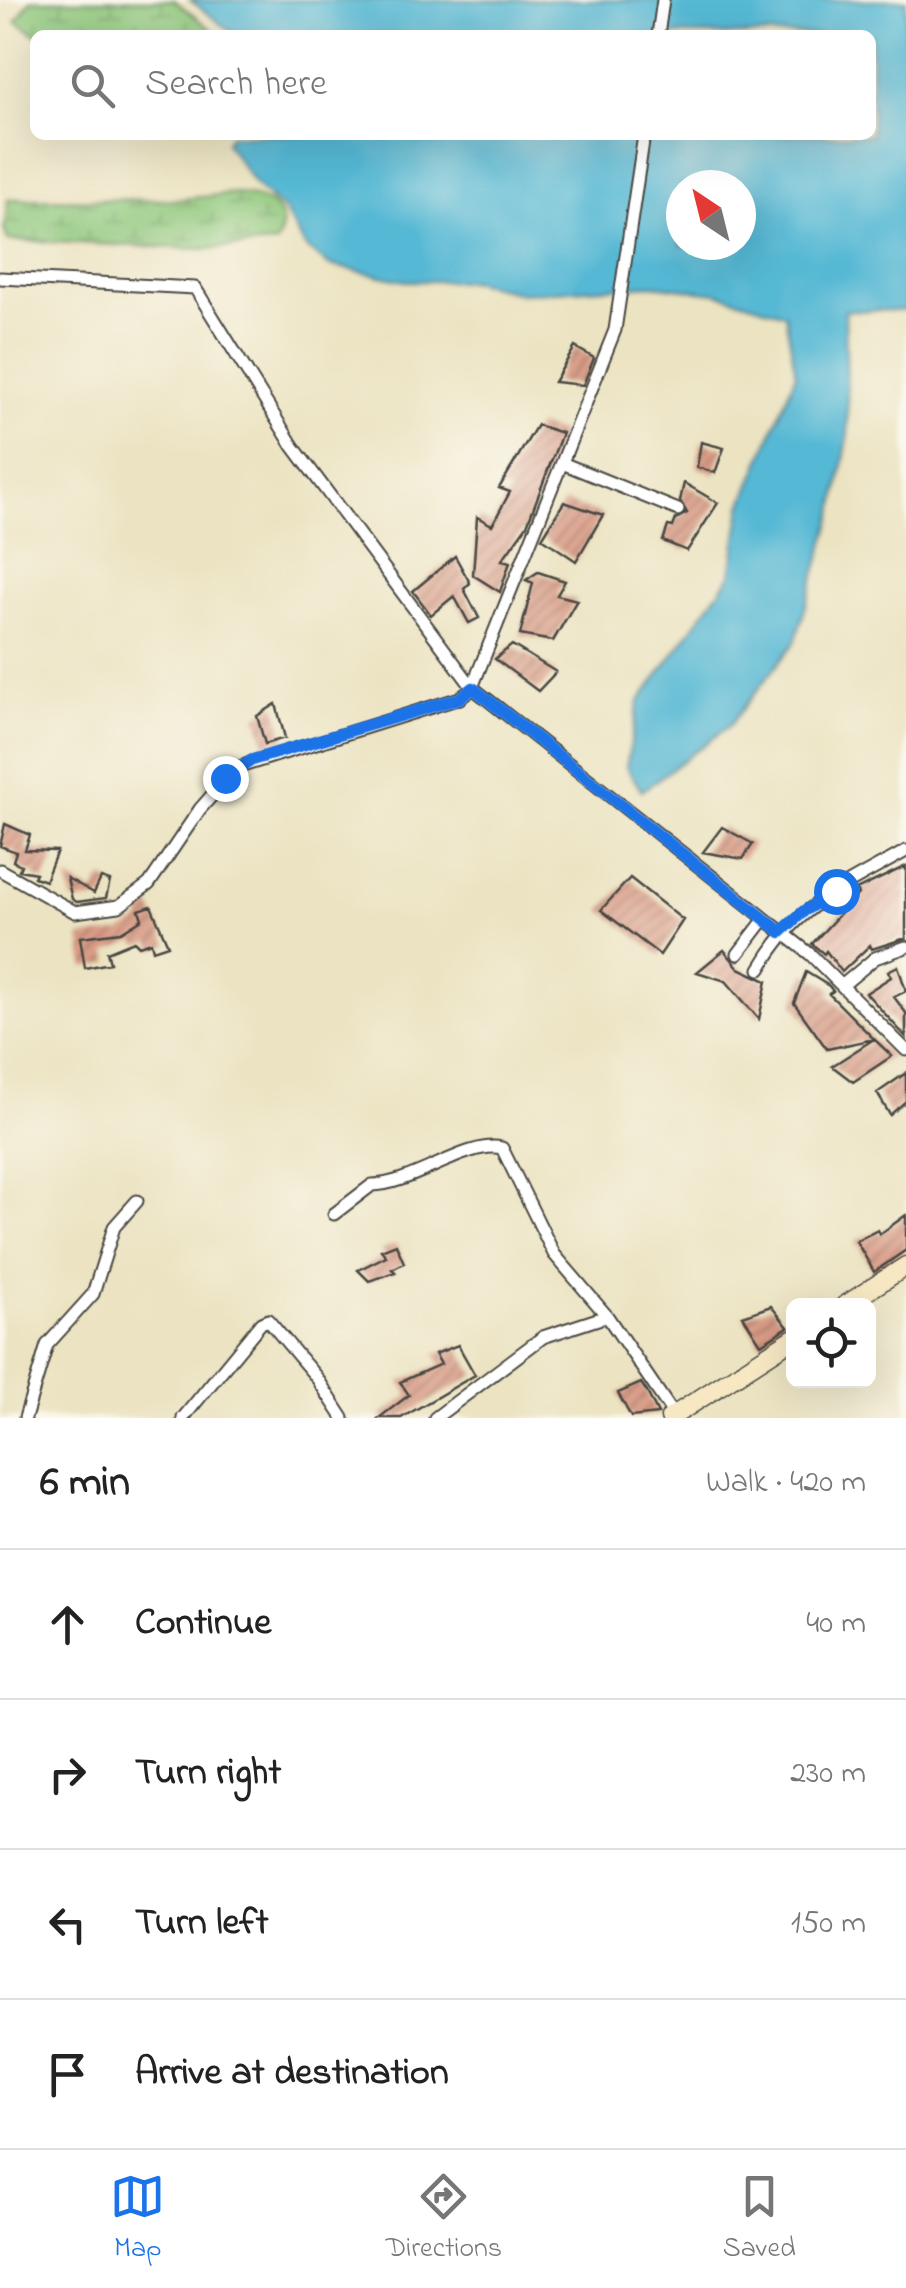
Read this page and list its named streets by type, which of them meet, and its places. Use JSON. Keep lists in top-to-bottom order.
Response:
{
  "north": "top left",
  "page": {
    "search": "Search here",
    "heading": ["6 min", "Walk · 420 m"],
    "list": [
      ["Continue", "40 m"],
      ["Turn right", "230 m"],
      ["Turn left", "150 m"],
      "Arrive at destination"
    ],
    "nav": ["Map", "Directions", "Saved"]
  }
}
